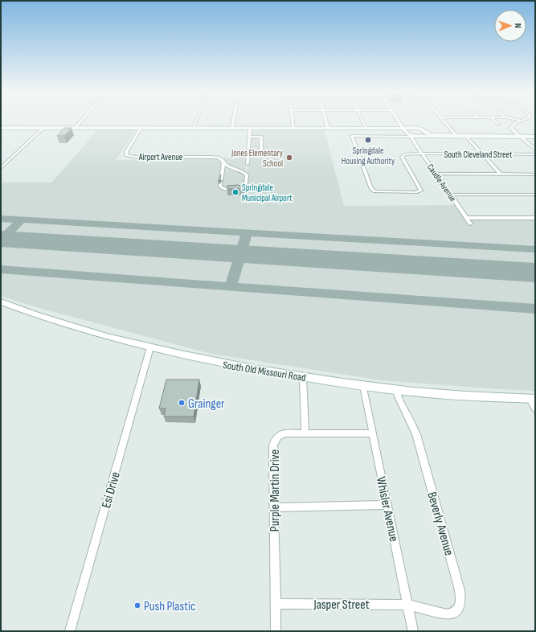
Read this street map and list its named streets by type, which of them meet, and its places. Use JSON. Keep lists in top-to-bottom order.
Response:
{
  "streets": {
    "street": [
      "South Cleveland Street",
      "Airport Avenue",
      "Caudle Avenue",
      "South Old Missouri Road",
      "Esi Drive",
      "Purple Martin Drive",
      "Whisler Avenue",
      "Beverly Avenue",
      "Jasper Street"
    ]
  },
  "crossings": [
    ["South Cleveland Street", "Caudle Avenue"],
    ["South Old Missouri Road", "Esi Drive"],
    ["South Old Missouri Road", "Whisler Avenue"],
    ["South Old Missouri Road", "Beverly Avenue"],
    ["Purple Martin Drive", "Jasper Street"],
    ["Whisler Avenue", "Beverly Avenue"],
    ["Whisler Avenue", "Jasper Street"],
    ["Beverly Avenue", "Jasper Street"]
  ],
  "places": [
    "Springdale Housing Authority",
    "Jones Elementary School",
    "Springdale Municipal Airport",
    "Grainger",
    "Push Plastic"
  ],
  "north": "right"
}
